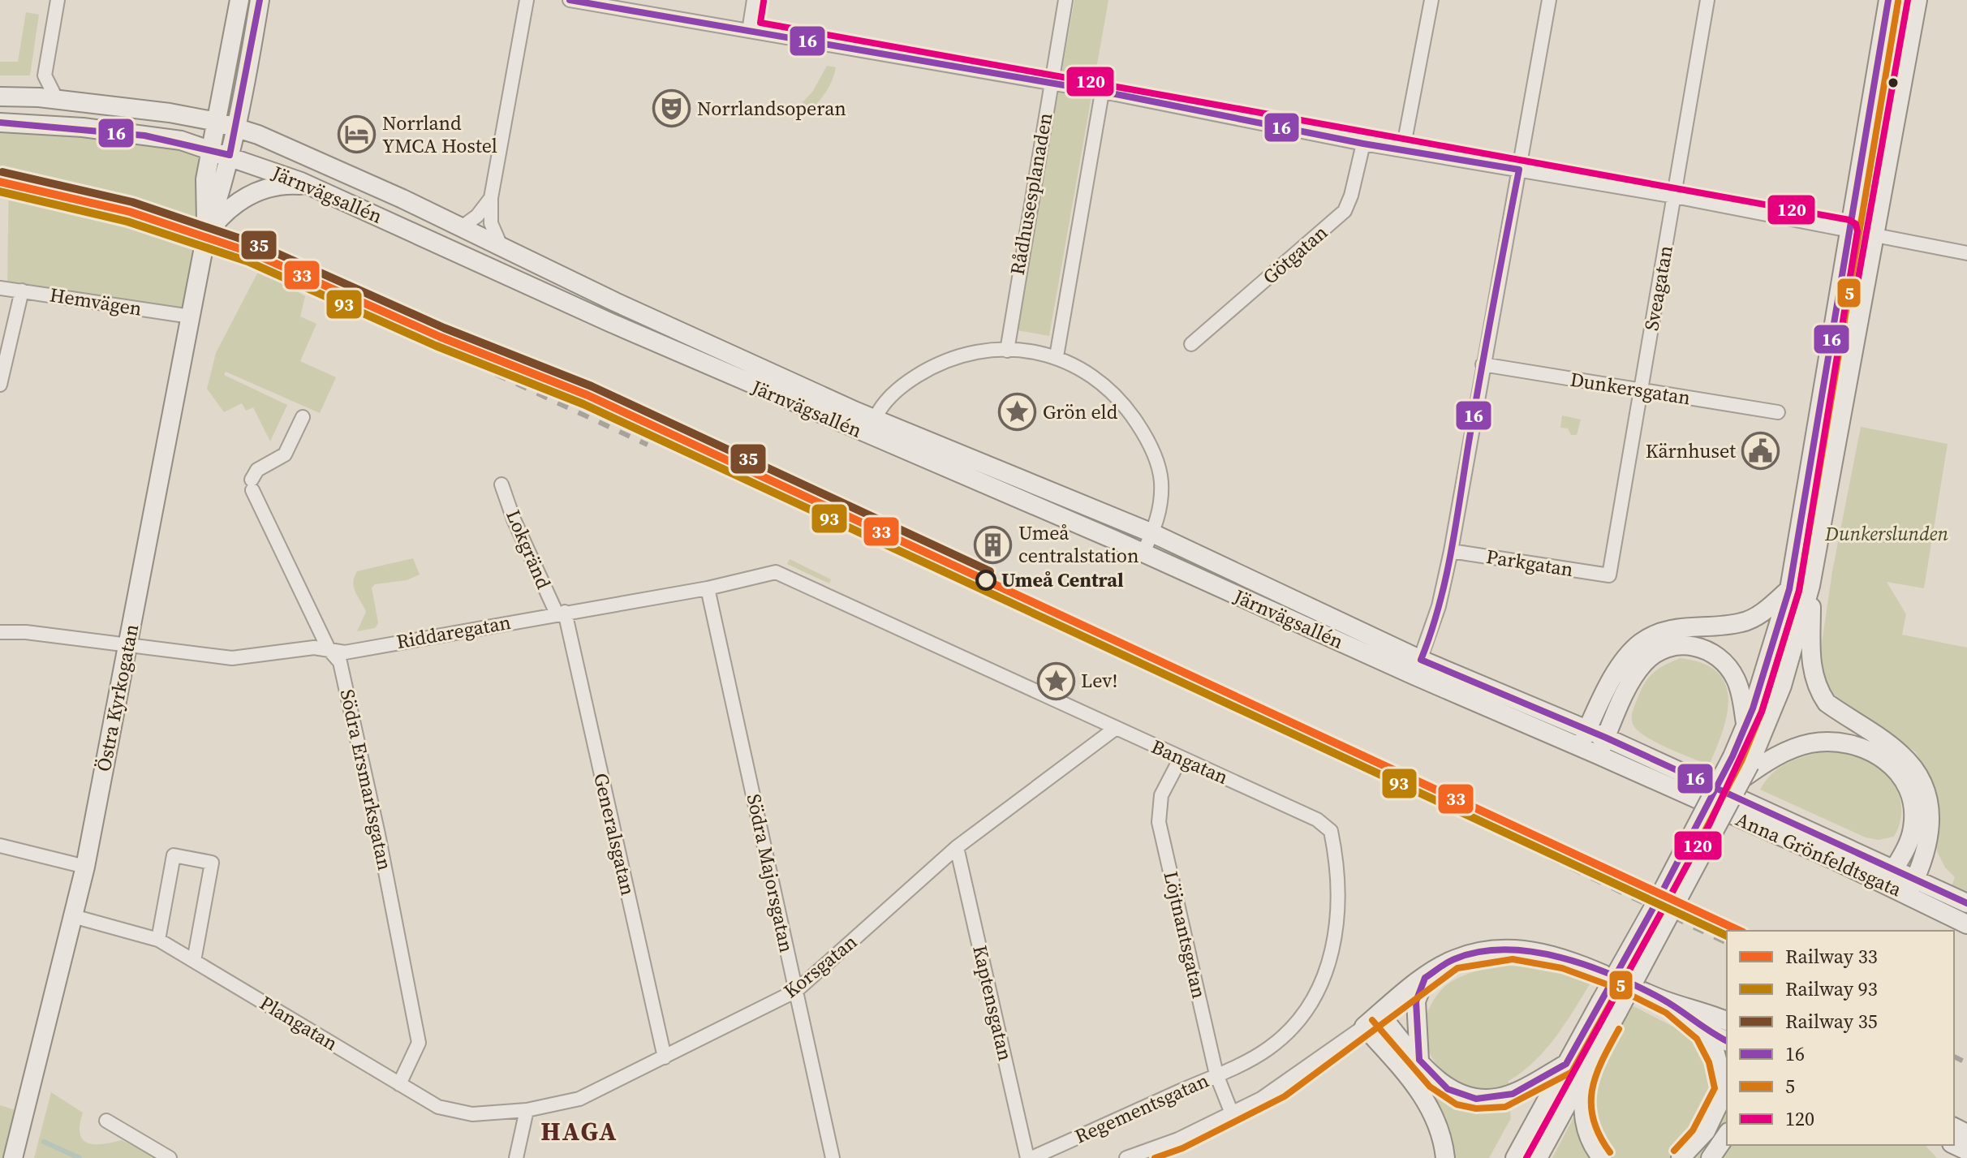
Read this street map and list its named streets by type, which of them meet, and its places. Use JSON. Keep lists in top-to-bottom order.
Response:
{
  "streets": {
    "main road": ["Järnvägsallén", "Östra Kyrkogatan", "Anna Grönfeldtsgata"],
    "street": [
      "Rådhusesplanaden",
      "Götgatan",
      "Sveagatan",
      "Hemvägen",
      "Dunkersgatan",
      "Lokgränd",
      "Parkgatan",
      "Riddaregatan",
      "Bangatan",
      "Södra Ersmarksgatan",
      "Generalsgatan",
      "Södra Majorsgatan",
      "Löjtnantsgatan",
      "Korsgatan",
      "Kaptensgatan",
      "Plangatan",
      "Regementsgatan"
    ]
  },
  "crossings": [
    ["Järnvägsallén", "Östra Kyrkogatan"],
    ["Järnvägsallén", "Anna Grönfeldtsgata"],
    ["Sveagatan", "Dunkersgatan"],
    ["Sveagatan", "Parkgatan"],
    ["Hemvägen", "Östra Kyrkogatan"],
    ["Lokgränd", "Riddaregatan"],
    ["Lokgränd", "Generalsgatan"],
    ["Riddaregatan", "Östra Kyrkogatan"],
    ["Riddaregatan", "Bangatan"],
    ["Riddaregatan", "Södra Ersmarksgatan"],
    ["Riddaregatan", "Generalsgatan"],
    ["Riddaregatan", "Södra Majorsgatan"],
    ["Östra Kyrkogatan", "Plangatan"],
    ["Bangatan", "Löjtnantsgatan"],
    ["Bangatan", "Korsgatan"],
    ["Bangatan", "Regementsgatan"],
    ["Södra Ersmarksgatan", "Plangatan"],
    ["Generalsgatan", "Korsgatan"],
    ["Södra Majorsgatan", "Korsgatan"],
    ["Löjtnantsgatan", "Regementsgatan"],
    ["Korsgatan", "Kaptensgatan"],
    ["Korsgatan", "Plangatan"],
    ["Kaptensgatan", "Regementsgatan"]
  ],
  "districts": ["HAGA"],
  "parks": ["Dunkerslunden"],
  "places": {
    "theatre": ["Norrlandsoperan"],
    "hotel": ["Norrland YMCA Hostel"],
    "place": ["Grön eld", "Lev!"],
    "public building": ["Kärnhuset"],
    "building": ["Umeå centralstation"],
    "other": ["Umeå Central"]
  },
  "lines": [
    "transit line 16",
    "transit line 120",
    "transit line 5",
    "rail line 35",
    "rail line 33",
    "rail line 93"
  ],
  "legend": [
    "Railway 33",
    "Railway 93",
    "Railway 35",
    "16",
    "5",
    "120"
  ]
}
